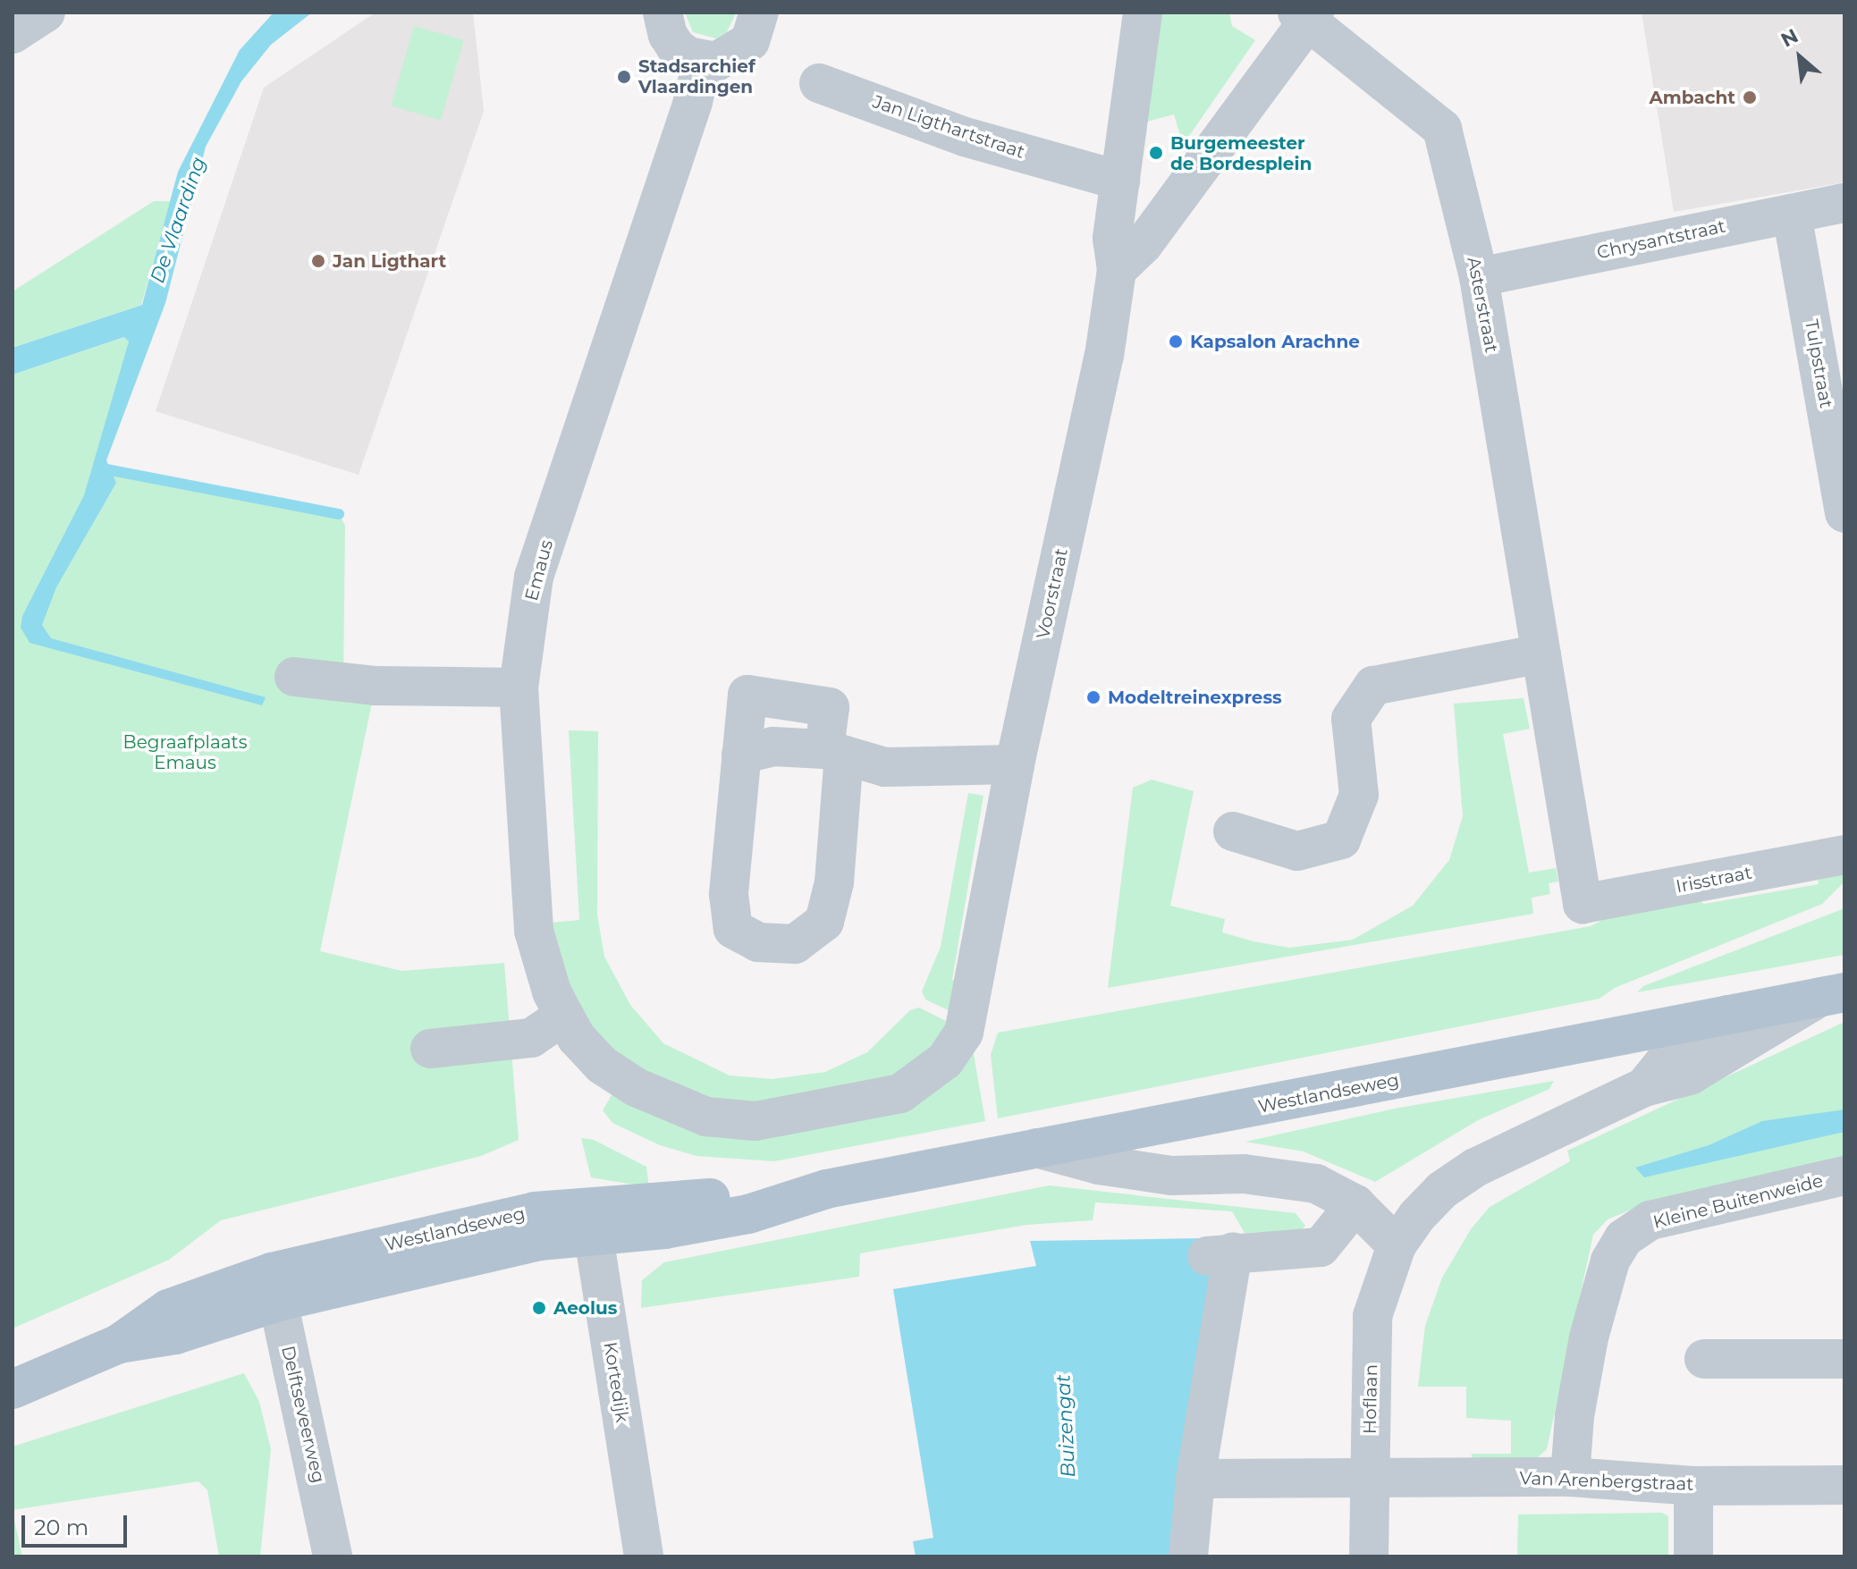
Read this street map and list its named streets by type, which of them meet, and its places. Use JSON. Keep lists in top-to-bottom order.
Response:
{
  "streets": {
    "main road": ["Westlandseweg"],
    "street": [
      "Jan Ligthartstraat",
      "Chrysantstraat",
      "Asterstraat",
      "Tulpstraat",
      "Emaus",
      "Voorstraat",
      "Irisstraat",
      "Kleine Buitenweide",
      "Kortedijk",
      "Hoflaan",
      "Delftseveerweg",
      "Van Arenbergstraat"
    ]
  },
  "crossings": [
    ["Jan Ligthartstraat", "Voorstraat"],
    ["Chrysantstraat", "Asterstraat"],
    ["Chrysantstraat", "Tulpstraat"],
    ["Asterstraat", "Irisstraat"],
    ["Emaus", "Voorstraat"],
    ["Westlandseweg", "Kortedijk"],
    ["Westlandseweg", "Hoflaan"],
    ["Westlandseweg", "Delftseveerweg"],
    ["Kleine Buitenweide", "Van Arenbergstraat"],
    ["Hoflaan", "Van Arenbergstraat"]
  ],
  "water": ["De Vlaarding", "Buizengat"],
  "parks": ["Begraafplaats Emaus"],
  "places": [
    "Stadsarchief Vlaardingen",
    "Ambacht",
    "Burgemeester de Bordesplein",
    "Jan Ligthart",
    "Kapsalon Arachne",
    "Modeltreinexpress",
    "Aeolus"
  ],
  "scale_bar": "20 m",
  "north": "top left"
}
